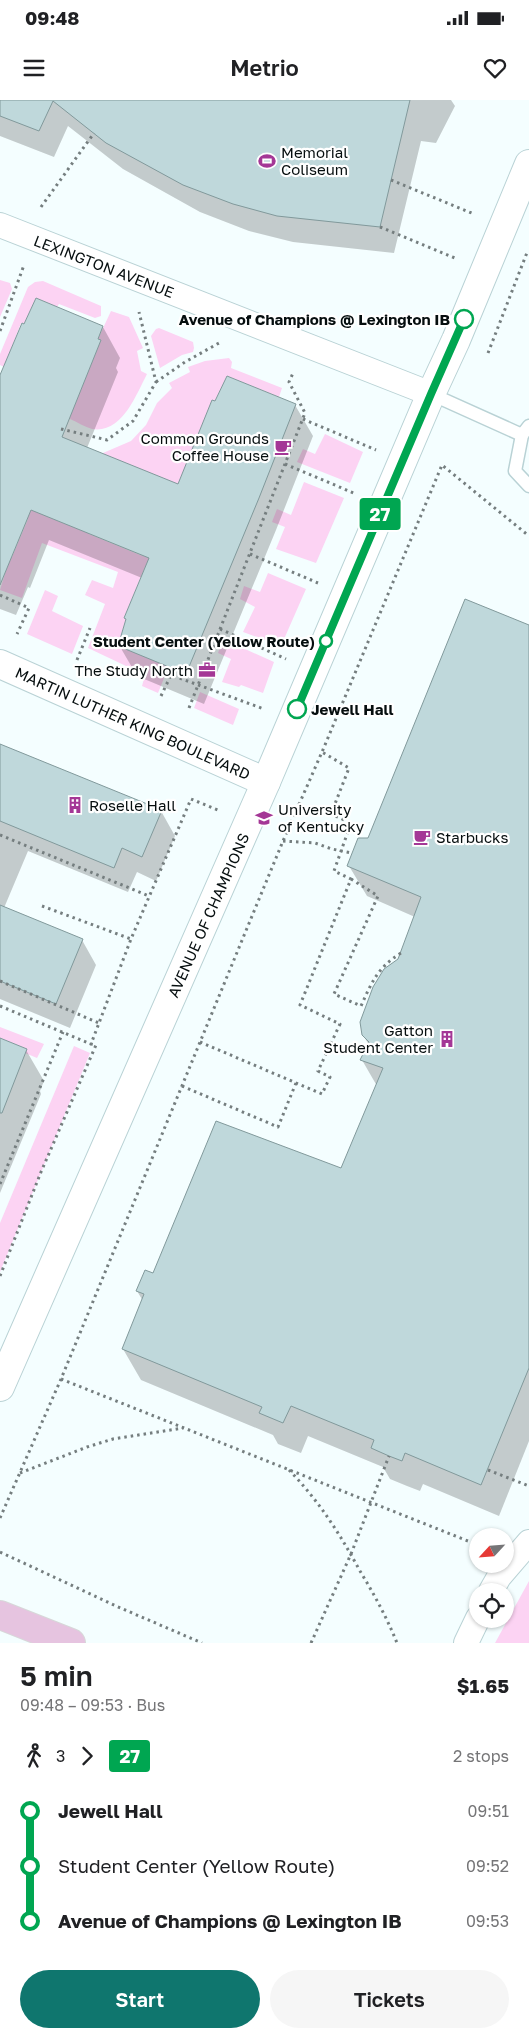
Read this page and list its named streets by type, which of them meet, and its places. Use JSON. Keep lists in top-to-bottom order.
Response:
{
  "streets": {
    "main road": ["MARTIN LUTHER KING BOULEVARD", "AVENUE OF CHAMPIONS"],
    "street": ["LEXINGTON AVENUE"]
  },
  "crossings": [
    ["LEXINGTON AVENUE", "AVENUE OF CHAMPIONS"],
    ["MARTIN LUTHER KING BOULEVARD", "AVENUE OF CHAMPIONS"]
  ],
  "places": {
    "sports": ["Memorial Coliseum"],
    "other": ["Avenue of Champions @ Lexington IB", "Student Center (Yellow Route)", "Jewell Hall"],
    "cafe": ["Common Grounds Coffee House", "Starbucks"],
    "office": ["The Study North"],
    "building": ["Roselle Hall", "Gatton Student Center"],
    "school or university": ["University of Kentucky"]
  },
  "lines": ["bus line 27"],
  "north": "bottom left",
  "page": {
    "status": "09:48",
    "header": "Metrio",
    "on_map": "27",
    "heading": ["5 min", "09:48 – 09:53 · Bus", "$1.65"],
    "legs": ["3", "27", "2 stops"],
    "list": [
      {
        "name": "Jewell Hall",
        "value": "09:51"
      },
      {
        "name": "Student Center (Yellow Route)",
        "value": "09:52"
      },
      {
        "name": "Avenue of Champions @ Lexington IB",
        "value": "09:53"
      }
    ],
    "buttons": ["Start", "Tickets"]
  }
}
